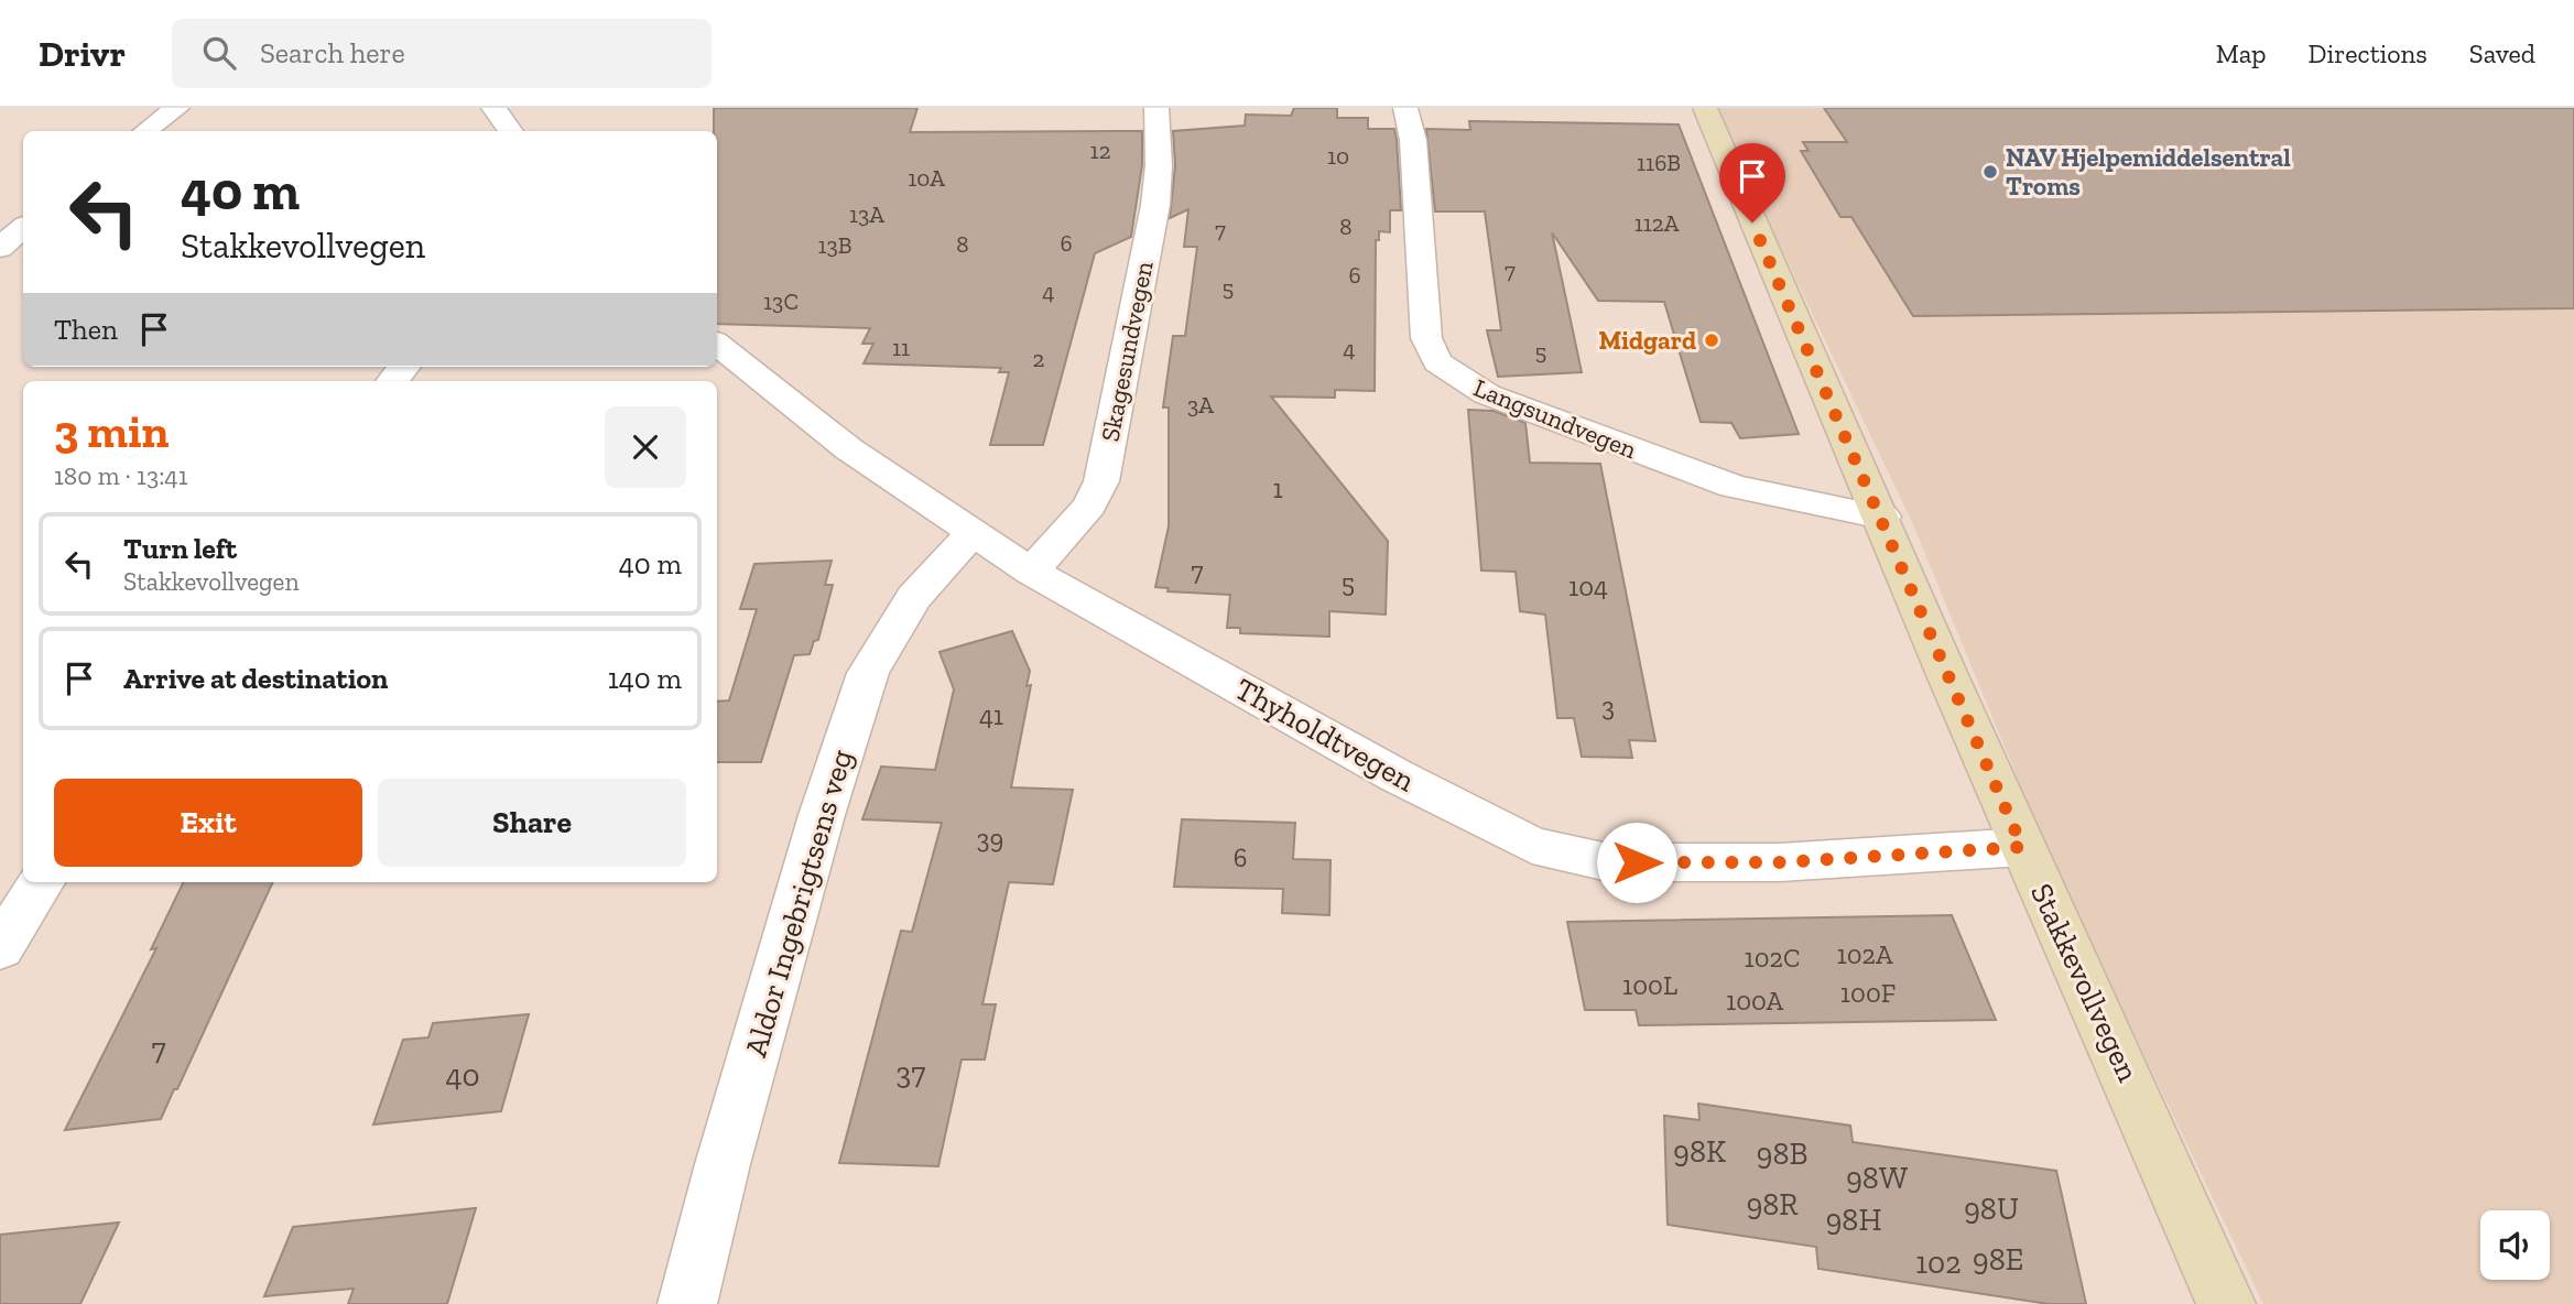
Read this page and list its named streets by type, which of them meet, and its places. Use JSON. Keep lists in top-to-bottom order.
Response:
{
  "streets": {
    "street": [
      "Skagesundvegen",
      "Langsundvegen",
      "Thyholdtvegen",
      "Aldor Ingebrigtsens veg",
      "Stakkevollvegen"
    ]
  },
  "crossings": [
    ["Skagesundvegen", "Thyholdtvegen"],
    ["Langsundvegen", "Stakkevollvegen"],
    ["Thyholdtvegen", "Aldor Ingebrigtsens veg"],
    ["Thyholdtvegen", "Stakkevollvegen"]
  ],
  "places": ["NAV Hjelpemiddelsentral Troms", "Midgard"],
  "house_numbers": [
    "12",
    "10",
    "116B",
    "10A",
    "13A",
    "112A",
    "8",
    "7",
    "6",
    "8",
    "13B",
    "7",
    "6",
    "5",
    "4",
    "13C",
    "11",
    "4",
    "5",
    "2",
    "3A",
    "1",
    "7",
    "5",
    "104",
    "3",
    "41",
    "39",
    "6",
    "102A",
    "102C",
    "100L",
    "100F",
    "100A",
    "7",
    "37",
    "40",
    "98K",
    "98B",
    "98W",
    "98R",
    "98U",
    "98H",
    "98E",
    "102"
  ],
  "page": {
    "header": "Drivr",
    "search": "Search here",
    "nav": ["Map", "Directions", "Saved"],
    "turn": ["40 m", "Stakkevollvegen"],
    "then": "Then",
    "heading": ["3 min", "180 m · 13:41"],
    "list": [
      {
        "name": "Turn left",
        "note": "Stakkevollvegen",
        "value": "40 m"
      },
      {
        "name": "Arrive at destination",
        "value": "140 m"
      }
    ],
    "buttons": ["Exit", "Share"]
  }
}
